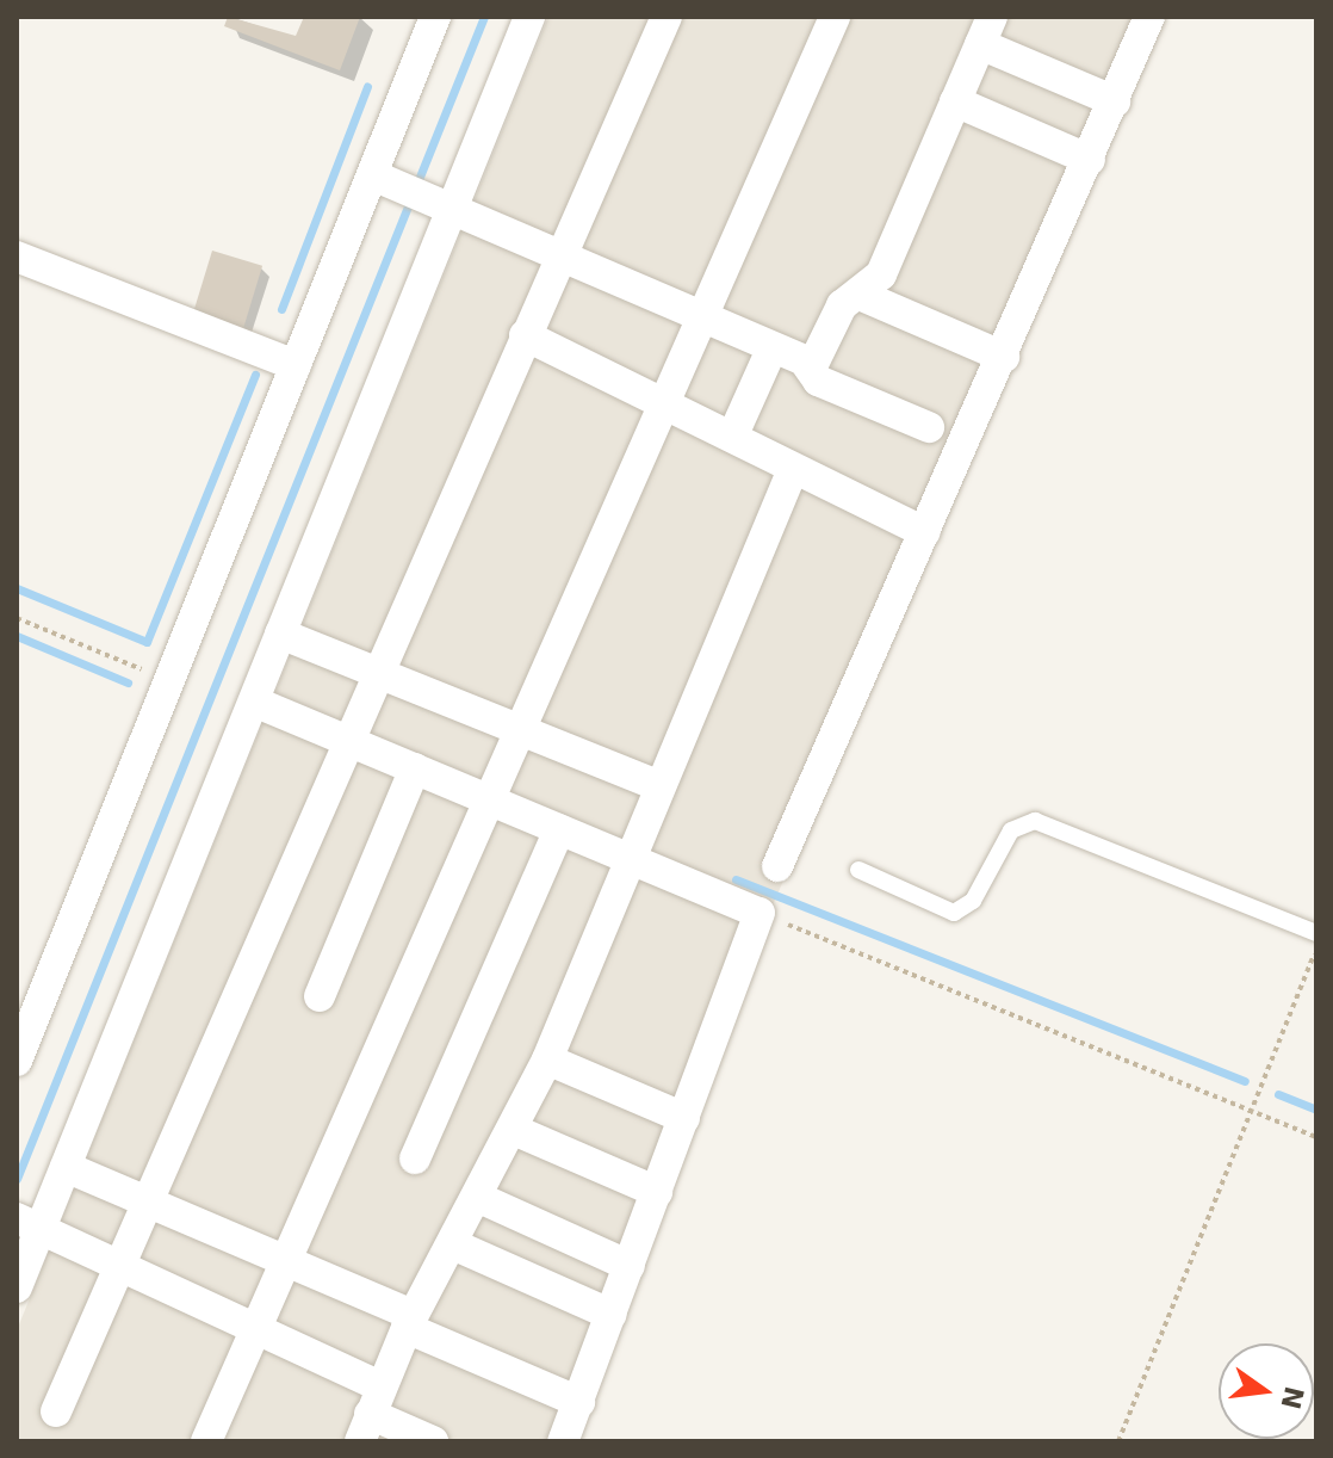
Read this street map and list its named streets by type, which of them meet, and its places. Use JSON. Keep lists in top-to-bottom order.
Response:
{
  "north": "right"
}
